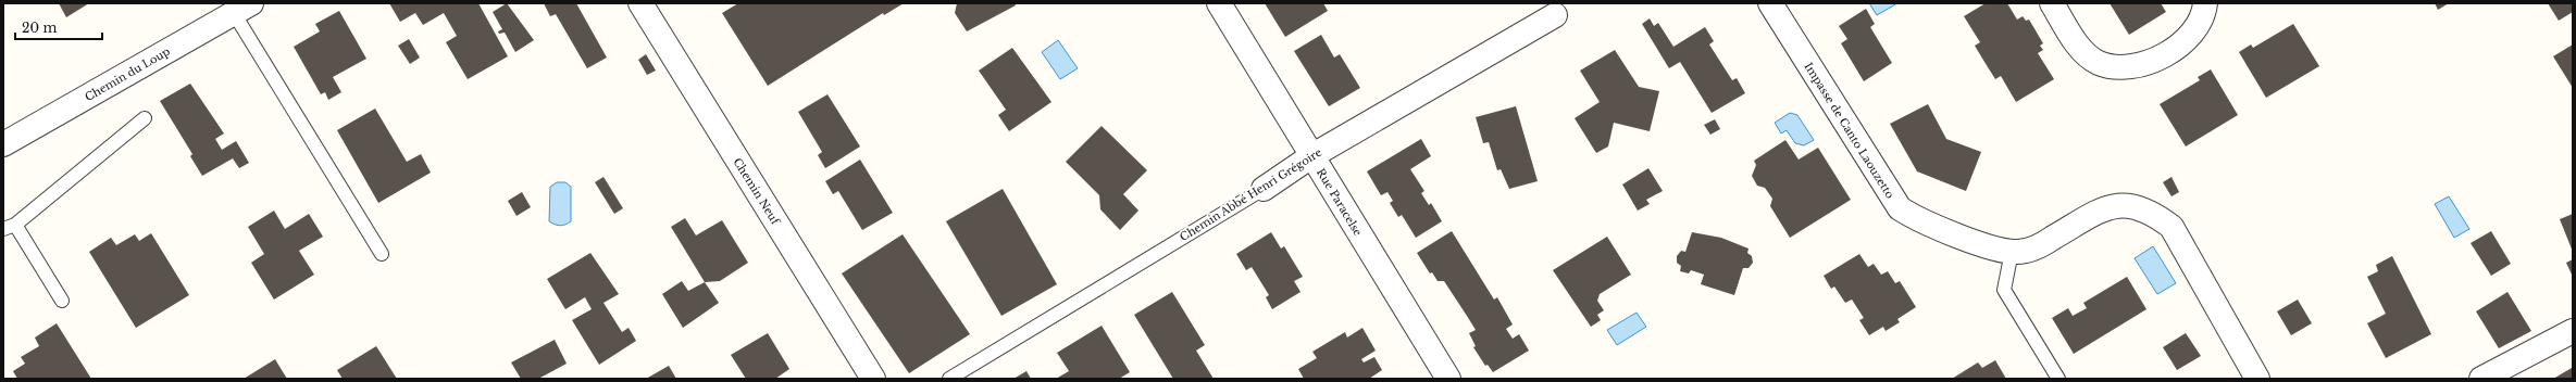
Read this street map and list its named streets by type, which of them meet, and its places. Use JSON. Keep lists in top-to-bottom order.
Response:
{
  "streets": {
    "street": [
      "Chemin du Loup",
      "Impasse de Canto Laouzetto",
      "Chemin Neuf",
      "Chemin Abbé Henri Grégoire",
      "Rue Paracelse"
    ]
  },
  "crossings": [
    ["Chemin Abbé Henri Grégoire", "Rue Paracelse"]
  ],
  "scale_bar": "20 m"
}
